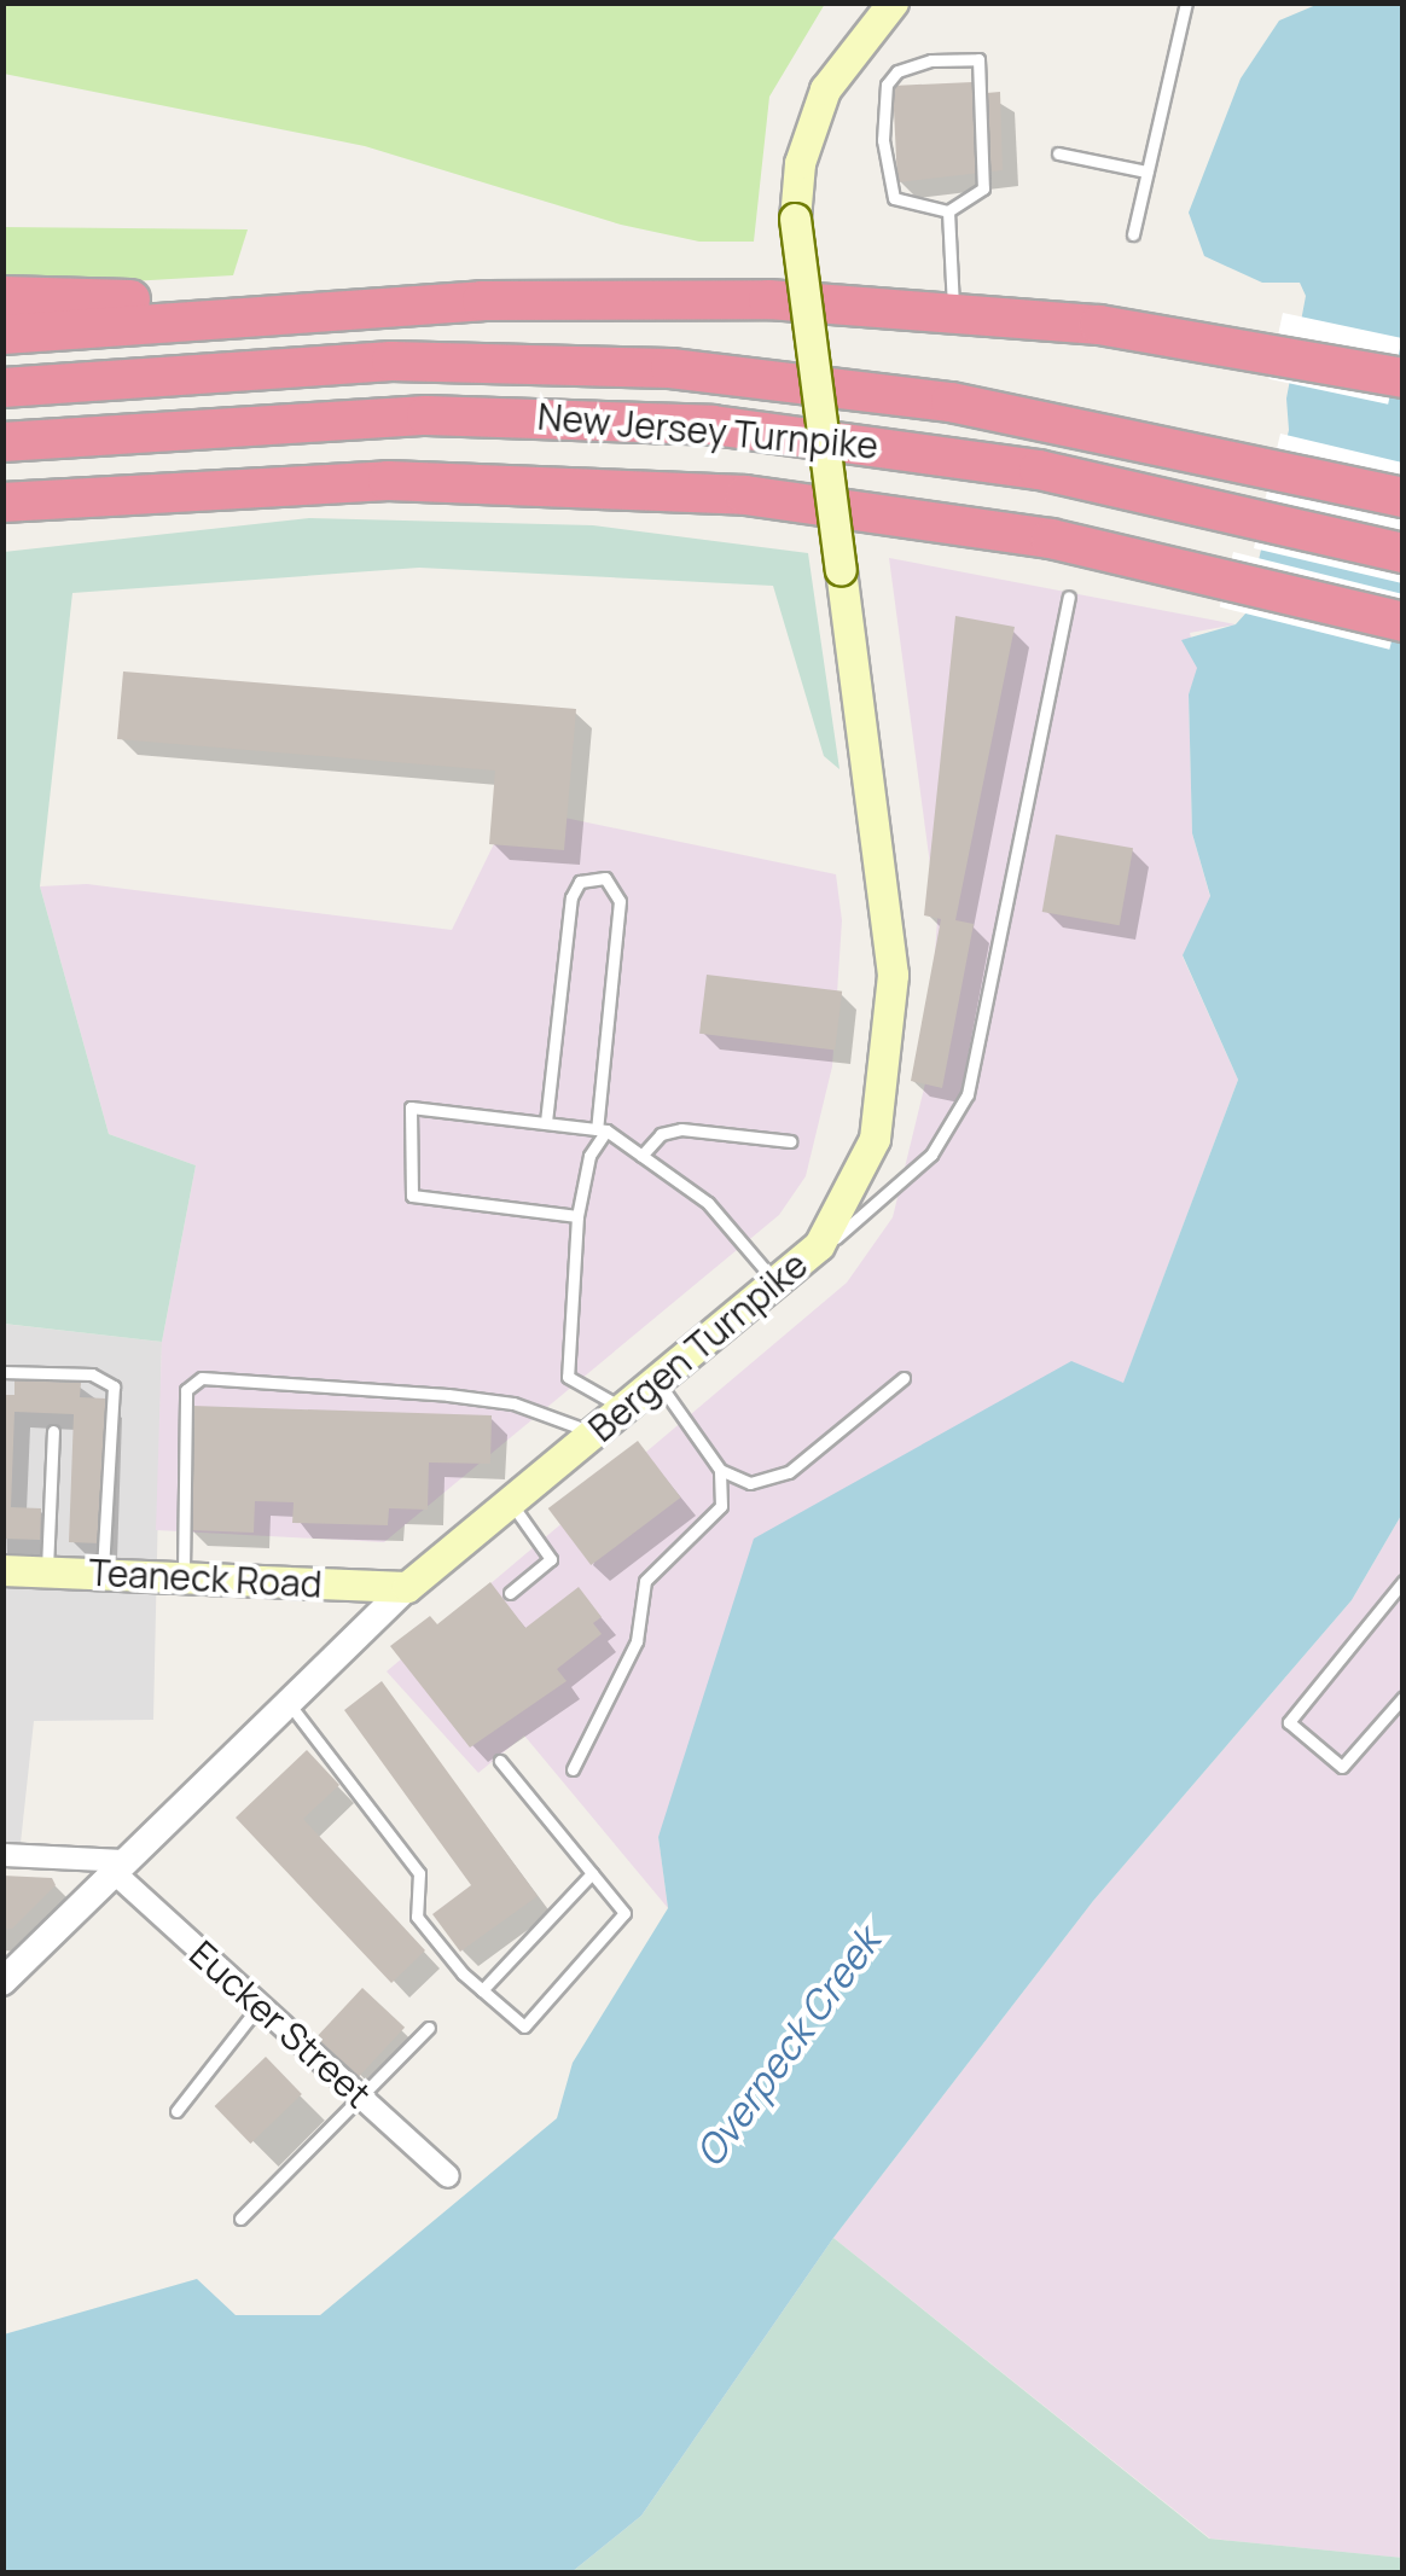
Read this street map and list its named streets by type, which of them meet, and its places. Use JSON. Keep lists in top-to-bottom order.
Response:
{
  "streets": {
    "highway": ["New Jersey Turnpike"],
    "main road": ["Bergen Turnpike", "Teaneck Road"],
    "street": ["Eucker Street"]
  },
  "crossings": [
    ["Bergen Turnpike", "Teaneck Road"],
    ["Bergen Turnpike", "Eucker Street"]
  ],
  "water": ["Overpeck Creek"]
}
